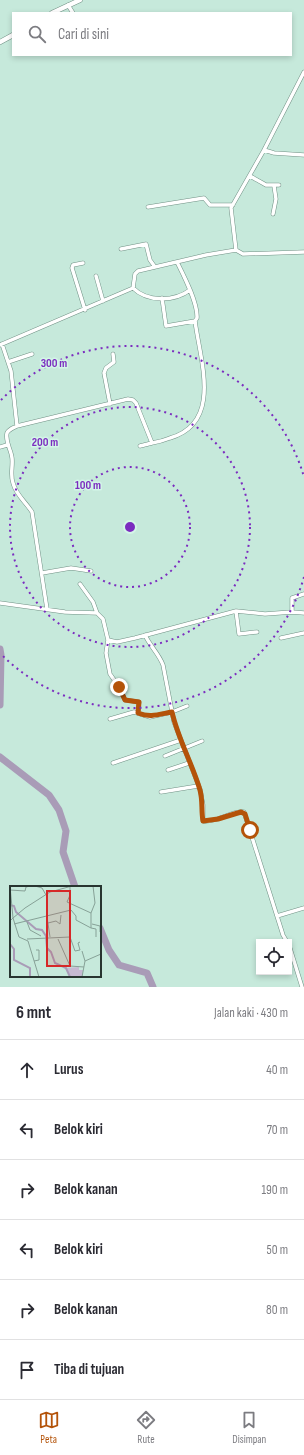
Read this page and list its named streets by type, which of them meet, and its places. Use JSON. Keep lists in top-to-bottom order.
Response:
{
  "page": {
    "search": "Cari di sini",
    "heading": ["6 mnt", "Jalan kaki · 430 m"],
    "list": [
      ["Lurus", "40 m"],
      ["Belok kiri", "70 m"],
      ["Belok kanan", "190 m"],
      ["Belok kiri", "50 m"],
      ["Belok kanan", "80 m"],
      "Tiba di tujuan"
    ],
    "nav": ["Peta", "Rute", "Disimpan"]
  },
  "rings": ["300 m", "200 m", "100 m"]
}
